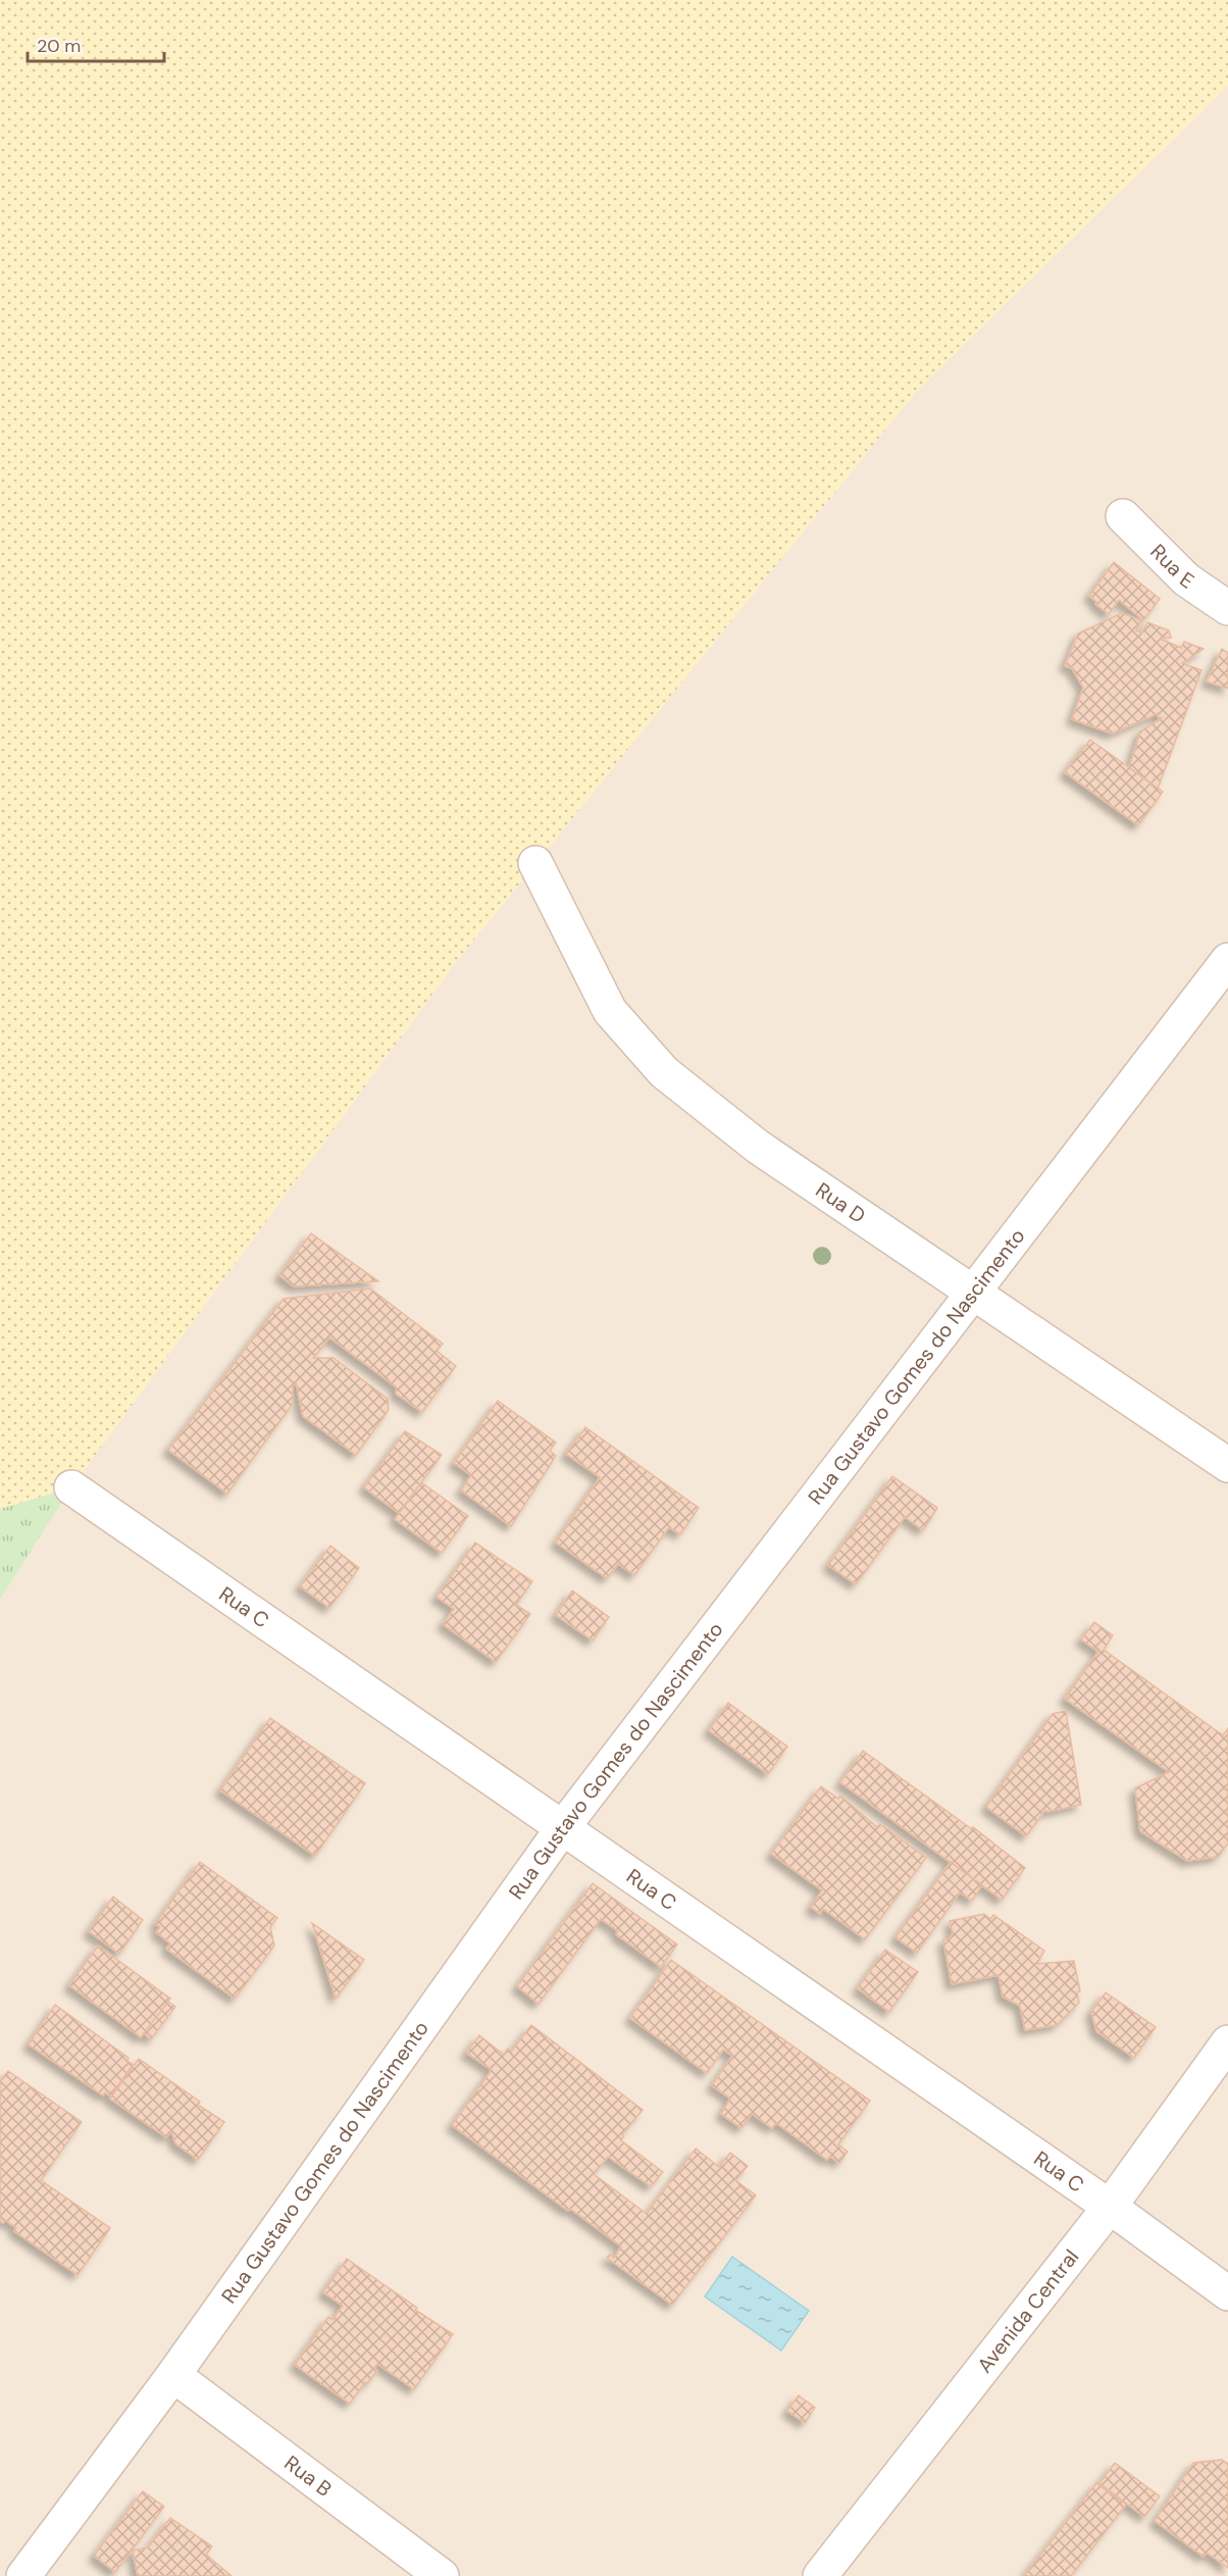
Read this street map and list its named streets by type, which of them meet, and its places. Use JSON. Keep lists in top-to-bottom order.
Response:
{
  "streets": {
    "street": [
      "Rua E",
      "Rua D",
      "Rua Gustavo Gomes do Nascimento",
      "Rua C",
      "Avenida Central",
      "Rua B"
    ]
  },
  "crossings": [
    ["Rua D", "Rua Gustavo Gomes do Nascimento"],
    ["Rua Gustavo Gomes do Nascimento", "Rua C"],
    ["Rua Gustavo Gomes do Nascimento", "Rua B"],
    ["Rua C", "Avenida Central"]
  ],
  "scale_bar": "20 m"
}
